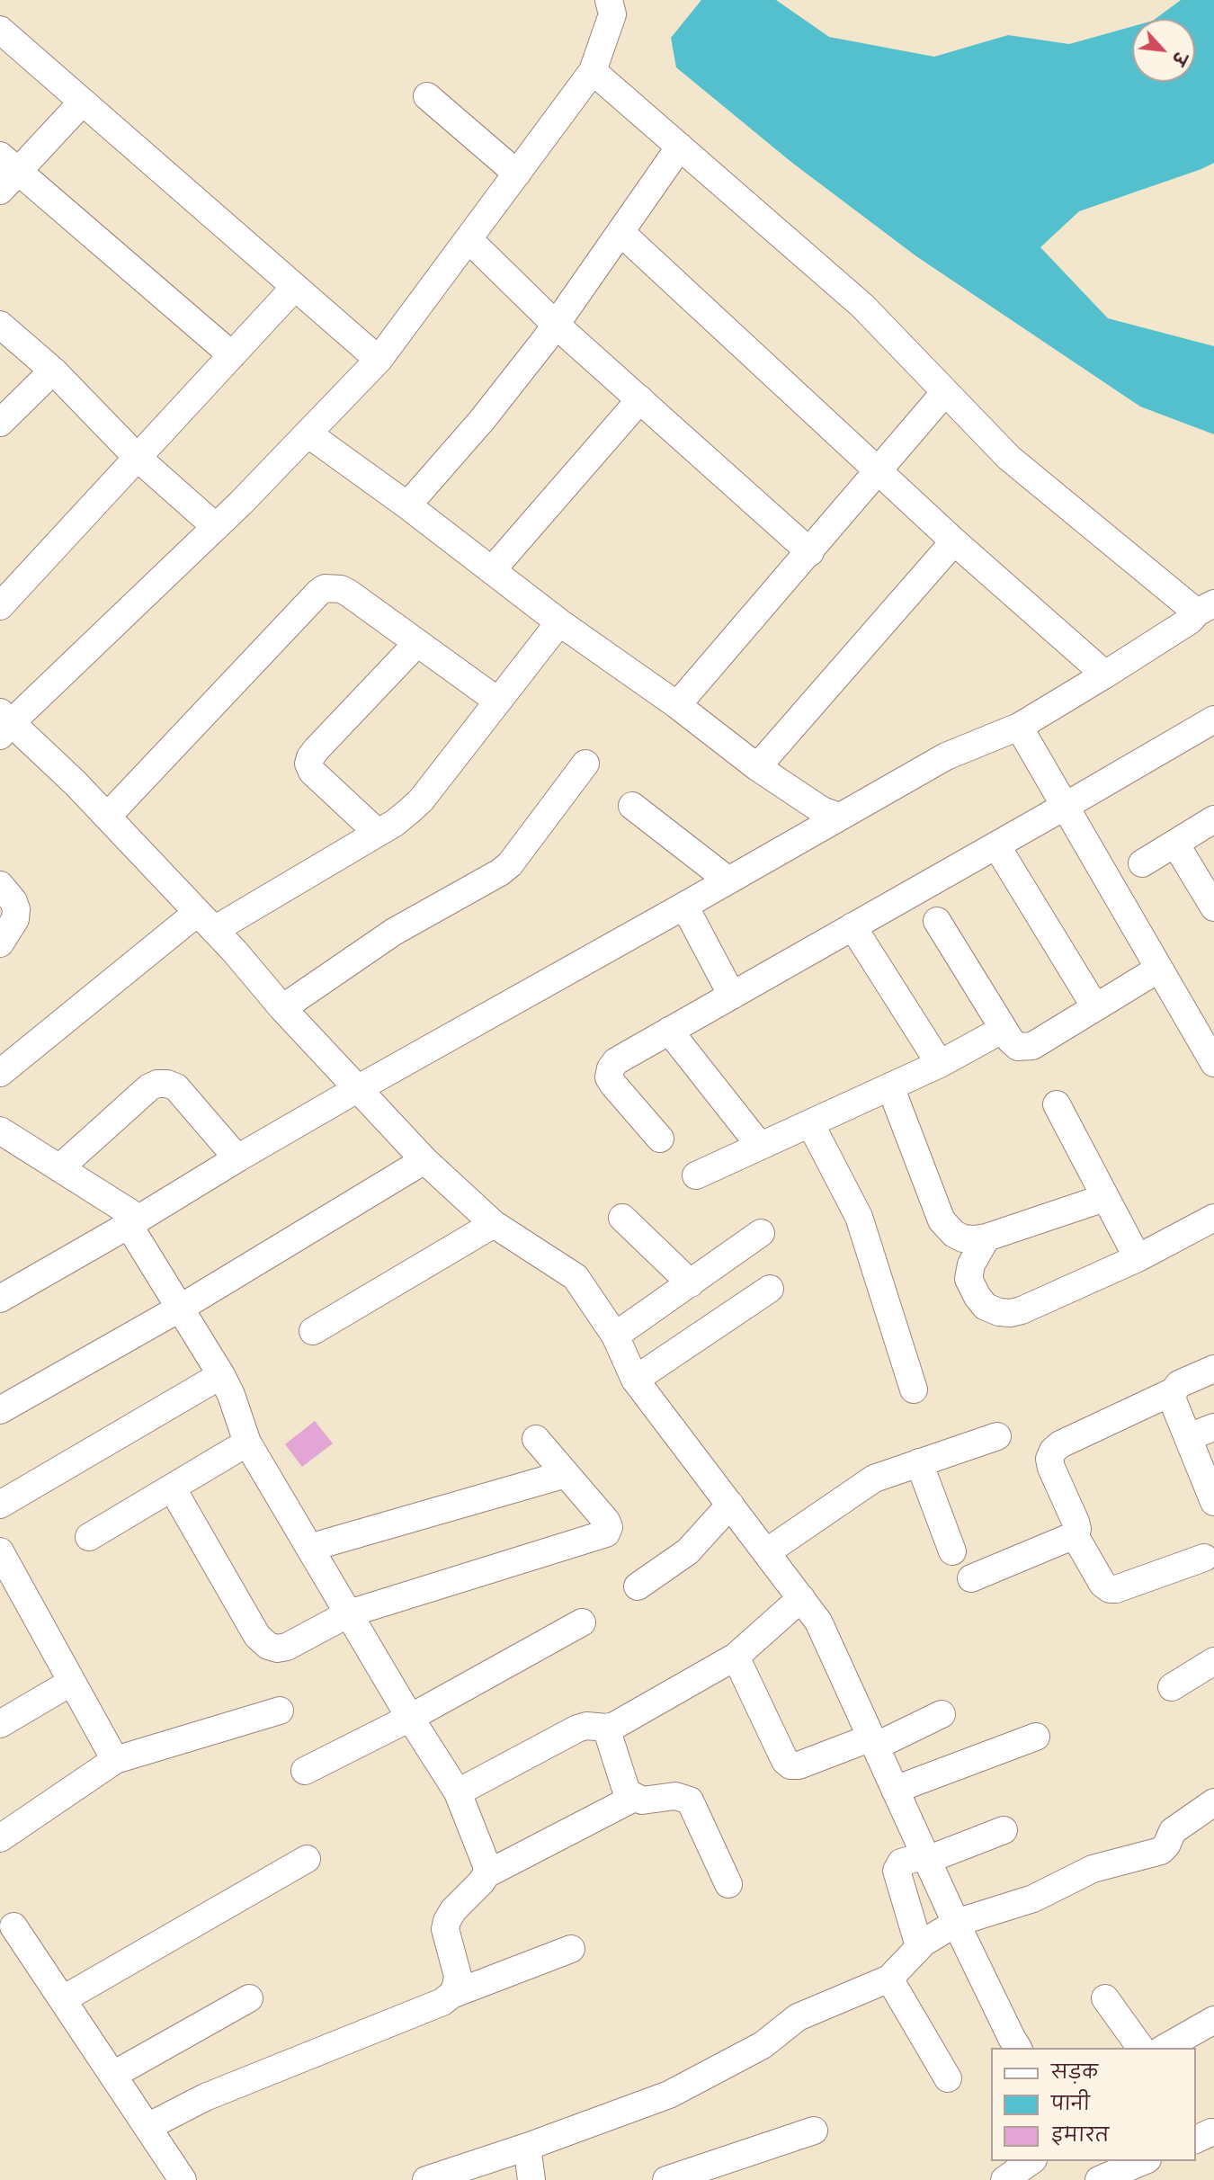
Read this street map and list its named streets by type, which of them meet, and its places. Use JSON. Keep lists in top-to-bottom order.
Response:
{
  "legend": ["सड़क", "पानी", "इमारत"],
  "north": "bottom right"
}
